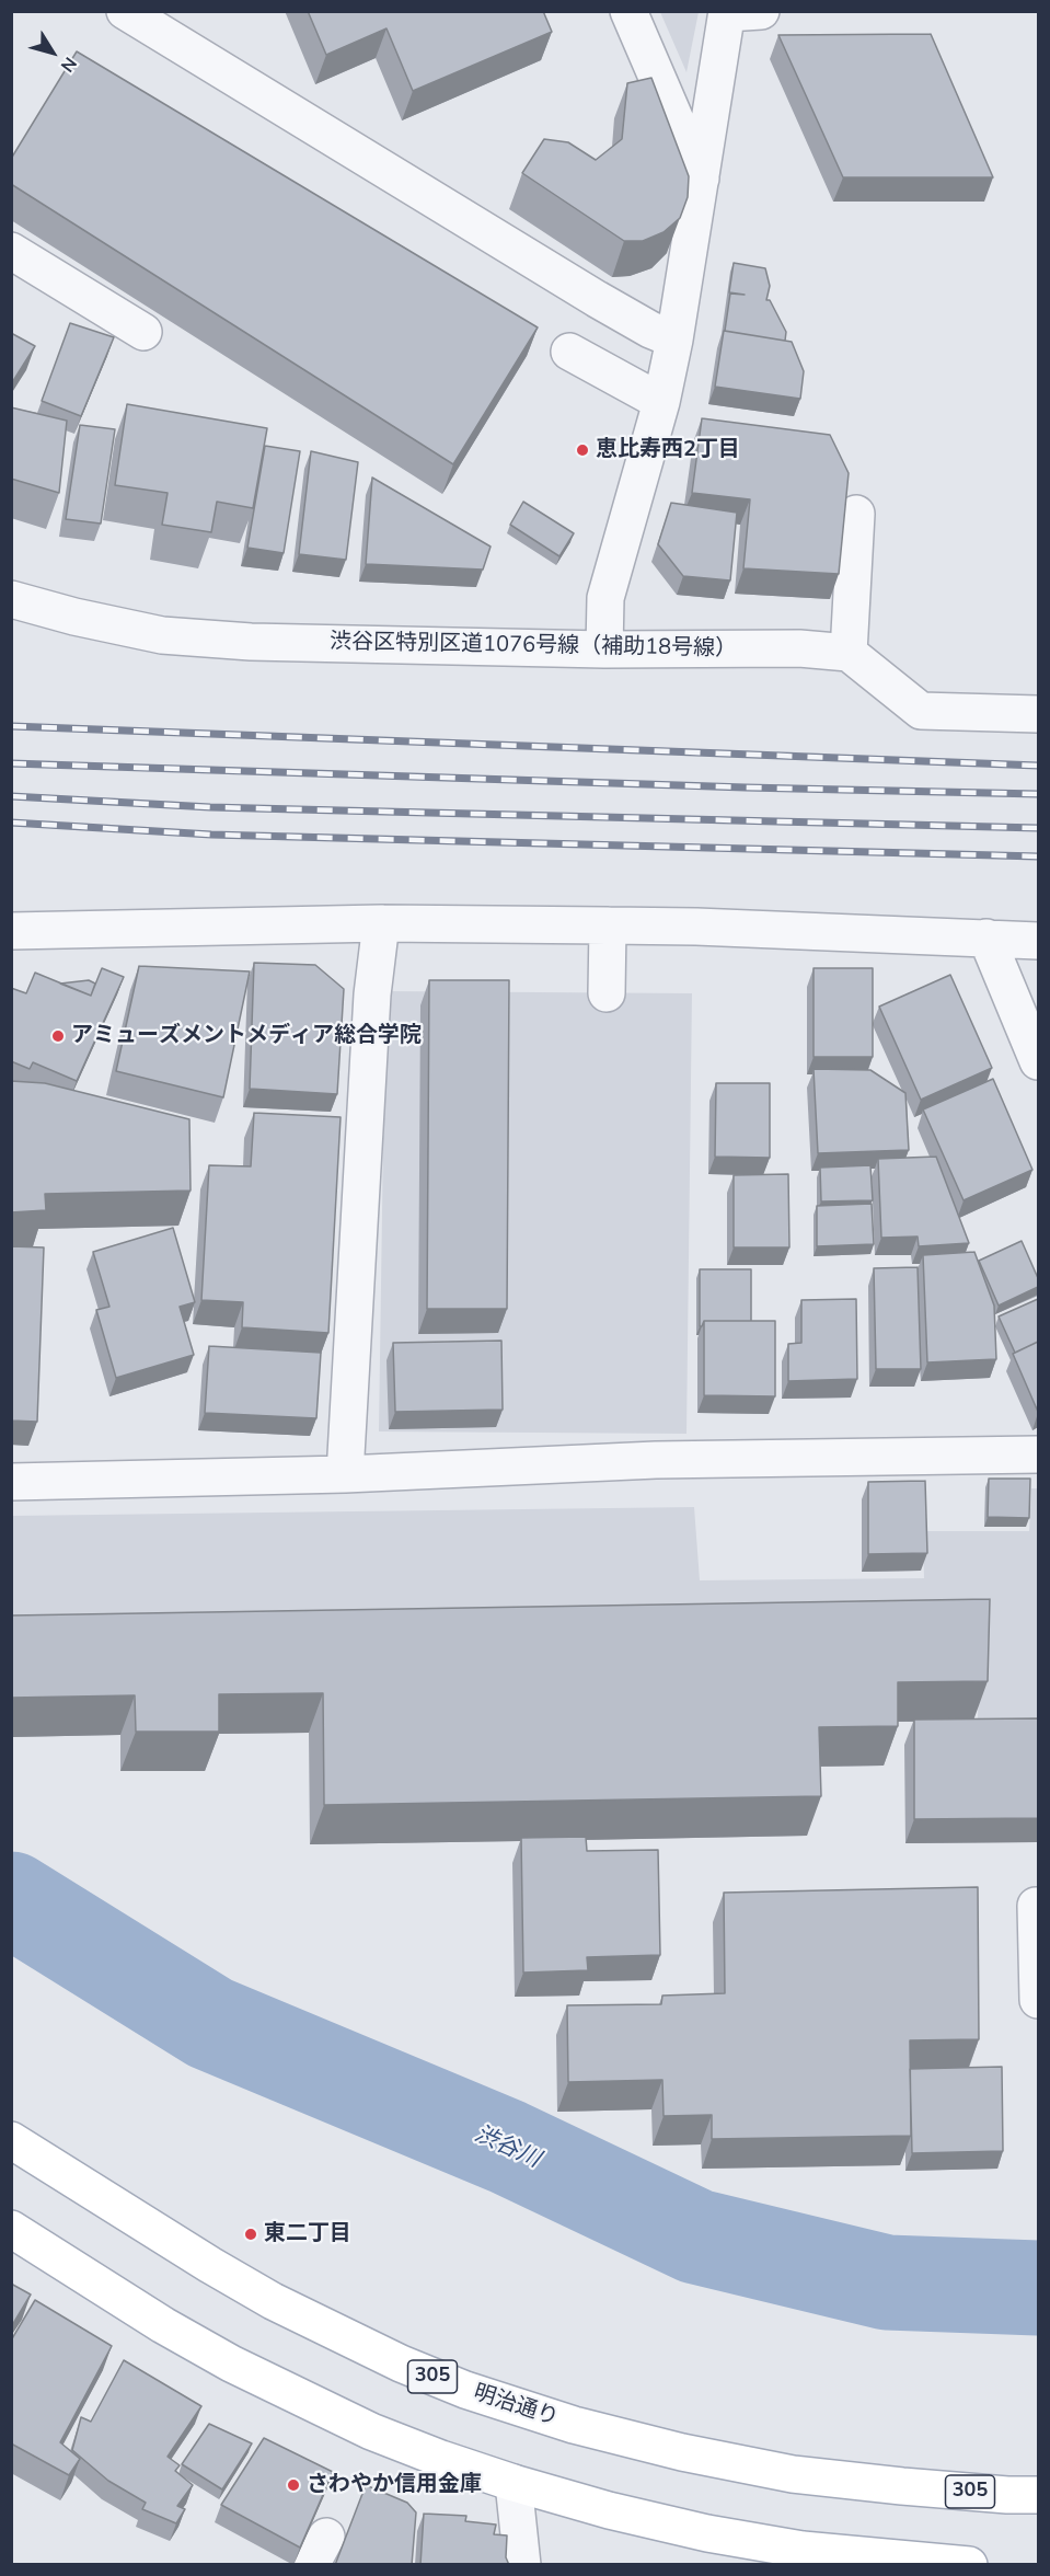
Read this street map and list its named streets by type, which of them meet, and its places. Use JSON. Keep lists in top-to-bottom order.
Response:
{
  "streets": {
    "main road": ["305", "明治通り"],
    "street": ["渋谷区特別区道1076号線（補助18号線）"]
  },
  "water": ["渋谷川"],
  "places": [
    "恵比寿西2丁目",
    "アミューズメントメディア総合学院",
    "東二丁目",
    "さわやか信用金庫"
  ],
  "north": "bottom right"
}
